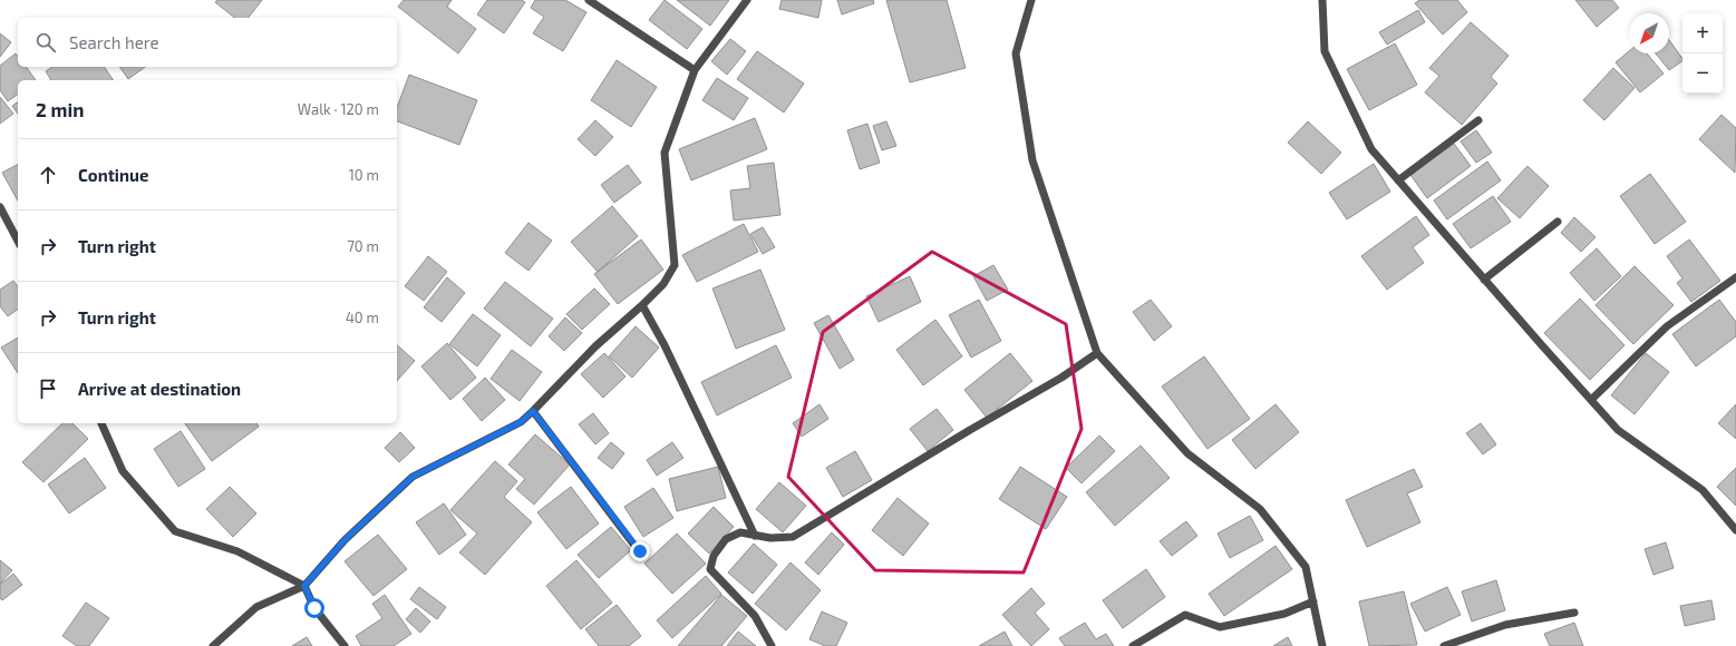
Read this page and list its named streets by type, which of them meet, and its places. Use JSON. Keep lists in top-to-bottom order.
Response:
{
  "north": "bottom left",
  "page": {
    "map_buttons": ["+", "−"],
    "search": "Search here",
    "heading": ["2 min", "Walk · 120 m"],
    "list": [
      ["Continue", "10 m"],
      ["Turn right", "70 m"],
      ["Turn right", "40 m"],
      "Arrive at destination"
    ]
  }
}
